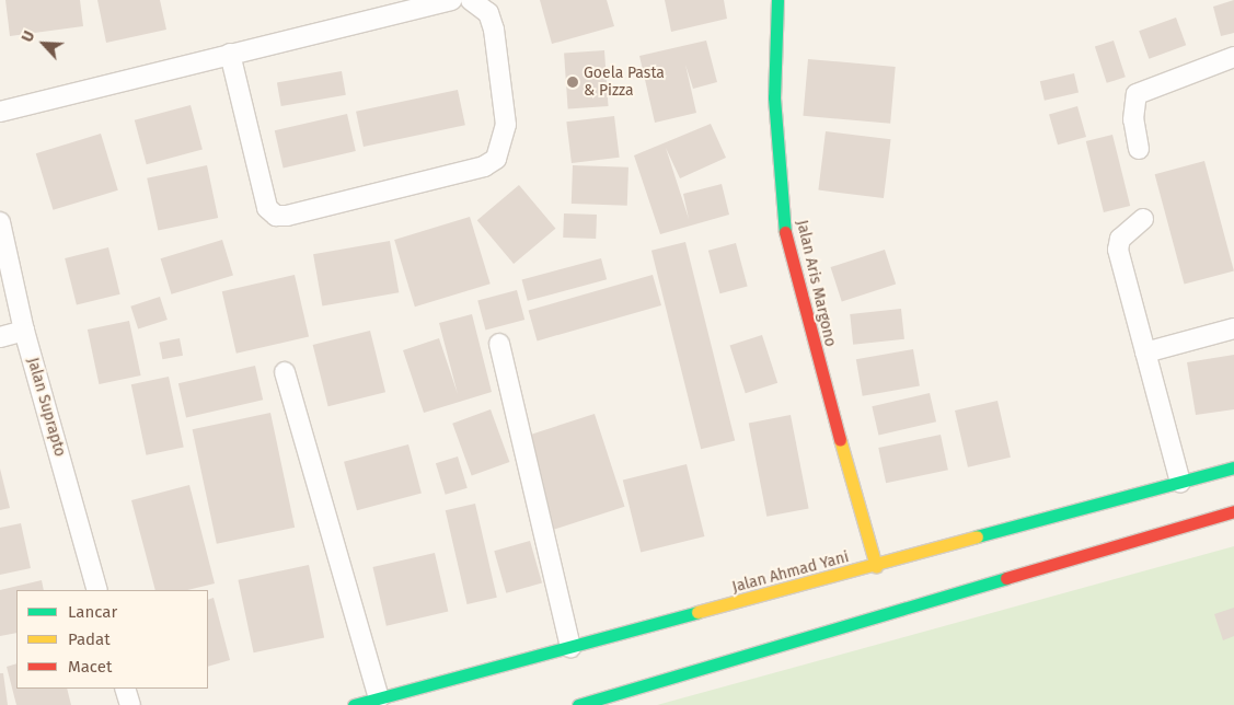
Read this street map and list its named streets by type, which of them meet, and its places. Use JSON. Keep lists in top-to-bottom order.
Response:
{
  "streets": {
    "main road": ["Jalan Aris Margono", "Jalan Ahmad Yani"],
    "street": ["Jalan Suprapto"]
  },
  "crossings": [
    ["Jalan Aris Margono", "Jalan Ahmad Yani"]
  ],
  "places": ["Goela Pasta & Pizza"],
  "legend": ["Lancar", "Padat", "Macet"],
  "north": "top left"
}
